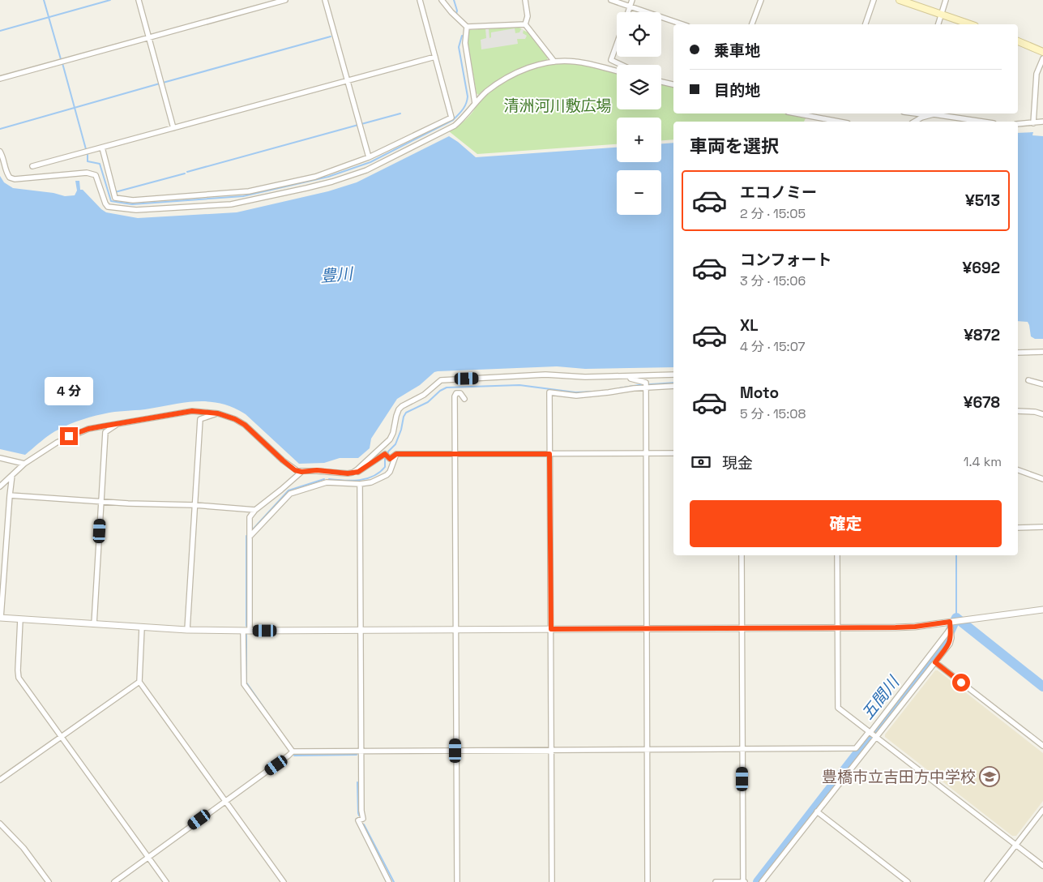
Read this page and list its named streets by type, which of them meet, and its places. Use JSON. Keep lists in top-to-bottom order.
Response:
{
  "water": ["豊川", "五間川"],
  "parks": ["清洲河川敷広場"],
  "places": {
    "school or university": ["豊橋市立吉田方中学校"]
  },
  "page": {
    "map_buttons": ["+", "−"],
    "banner": ["乗車地", "目的地"],
    "heading": "車両を選択",
    "list": [
      {
        "name": "エコノミー",
        "note": "2 分 · 15:05",
        "value": "¥513"
      },
      {
        "name": "コンフォート",
        "note": "3 分 · 15:06",
        "value": "¥692"
      },
      {
        "name": "XL",
        "note": "4 分 · 15:07",
        "value": "¥872"
      },
      {
        "name": "Moto",
        "note": "5 分 · 15:08",
        "value": "¥678"
      }
    ],
    "bubble": "4 分",
    "pay": ["現金", "1.4 km"],
    "buttons": "確定"
  }
}
